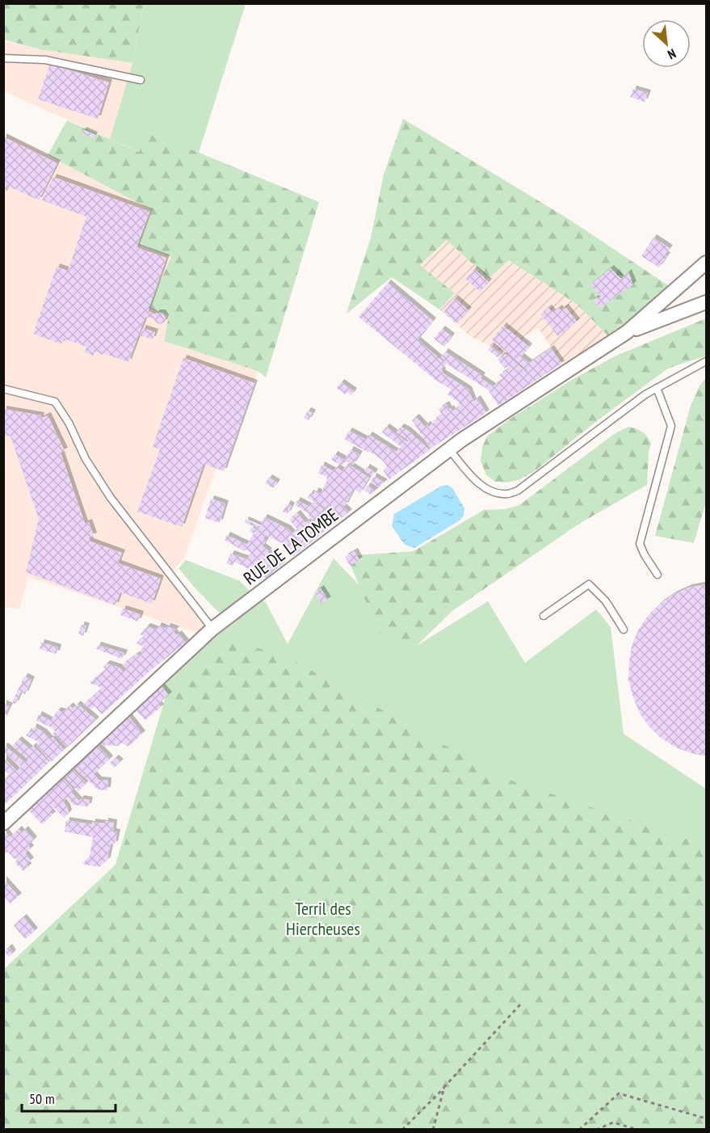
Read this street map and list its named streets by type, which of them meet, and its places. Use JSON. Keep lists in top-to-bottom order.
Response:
{
  "streets": {
    "street": ["RUE DE LA TOMBE"]
  },
  "parks": ["Terril des Hiercheuses"],
  "scale_bar": "50 m",
  "north": "bottom right"
}
